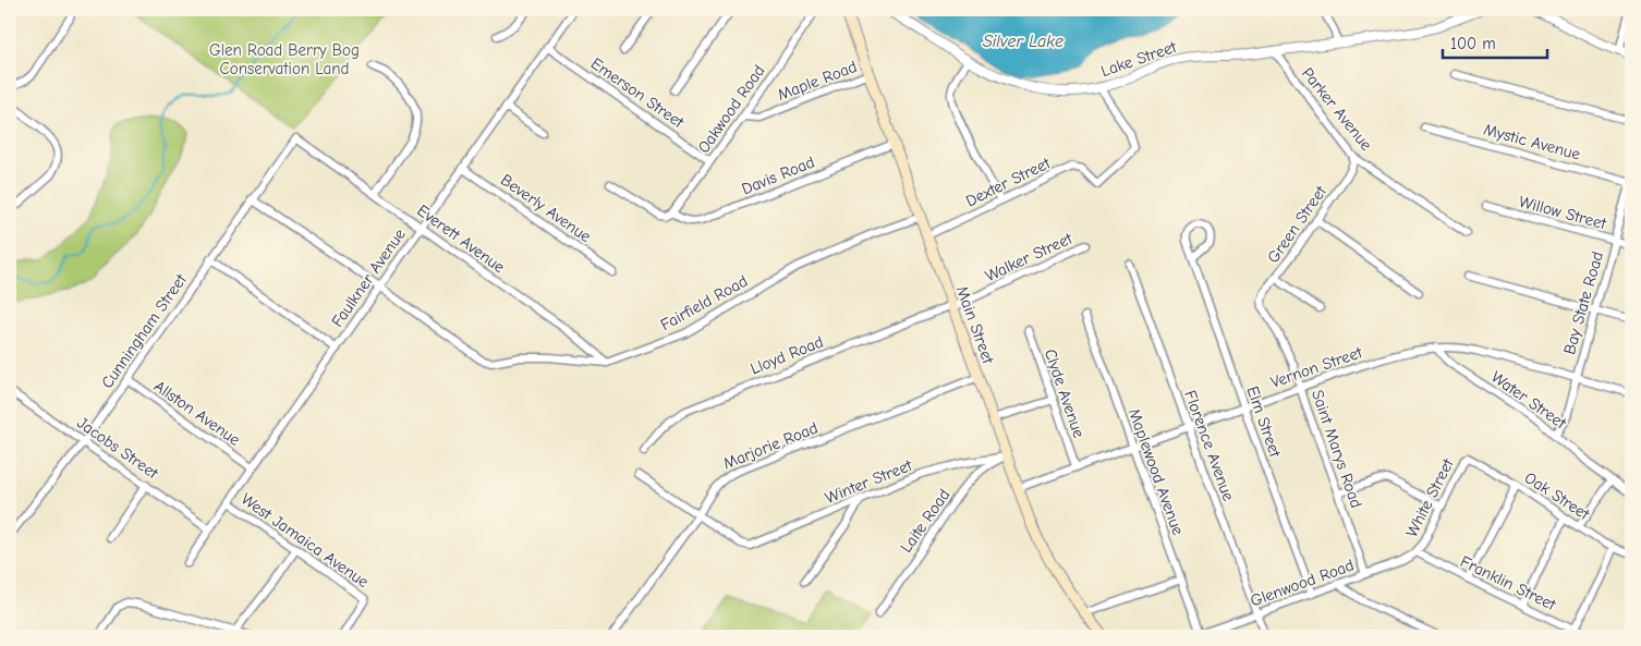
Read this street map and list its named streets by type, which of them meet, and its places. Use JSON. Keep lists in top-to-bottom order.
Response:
{
  "streets": {
    "main road": ["Main Street"],
    "street": [
      "Lake Street",
      "Maple Road",
      "Emerson Street",
      "Oakwood Road",
      "Parker Avenue",
      "Mystic Avenue",
      "Davis Road",
      "Dexter Street",
      "Beverly Avenue",
      "Willow Street",
      "Green Street",
      "Everett Avenue",
      "Walker Street",
      "Faulkner Avenue",
      "Fairfield Road",
      "Bay State Road",
      "Cunningham Street",
      "Lloyd Road",
      "Vernon Street",
      "Clyde Avenue",
      "Water Street",
      "Allston Avenue",
      "Elm Street",
      "Marjorie Road",
      "Florence Avenue",
      "Jacobs Street",
      "Saint Marys Road",
      "Maplewood Avenue",
      "Winter Street",
      "Oak Street",
      "White Street",
      "Laite Road",
      "West Jamaica Avenue",
      "Glenwood Road",
      "Franklin Street"
    ]
  },
  "crossings": [
    ["Lake Street", "Parker Avenue"],
    ["Lake Street", "Dexter Street"],
    ["Maple Road", "Oakwood Road"],
    ["Maple Road", "Main Street"],
    ["Emerson Street", "Oakwood Road"],
    ["Emerson Street", "Faulkner Avenue"],
    ["Oakwood Road", "Davis Road"],
    ["Parker Avenue", "Green Street"],
    ["Mystic Avenue", "Bay State Road"],
    ["Davis Road", "Main Street"],
    ["Dexter Street", "Main Street"],
    ["Beverly Avenue", "Faulkner Avenue"],
    ["Willow Street", "Bay State Road"],
    ["Green Street", "Saint Marys Road"],
    ["Everett Avenue", "Faulkner Avenue"],
    ["Everett Avenue", "Fairfield Road"],
    ["Everett Avenue", "Cunningham Street"],
    ["Walker Street", "Main Street"],
    ["Walker Street", "Lloyd Road"],
    ["Faulkner Avenue", "Fairfield Road"],
    ["Faulkner Avenue", "Allston Avenue"],
    ["Faulkner Avenue", "Jacobs Street"],
    ["Faulkner Avenue", "West Jamaica Avenue"],
    ["Fairfield Road", "Main Street"],
    ["Bay State Road", "Vernon Street"],
    ["Bay State Road", "Water Street"],
    ["Main Street", "Lloyd Road"],
    ["Main Street", "Vernon Street"],
    ["Main Street", "Marjorie Road"],
    ["Main Street", "Winter Street"],
    ["Main Street", "Laite Road"],
    ["Cunningham Street", "Allston Avenue"],
    ["Cunningham Street", "Jacobs Street"],
    ["Vernon Street", "Clyde Avenue"],
    ["Vernon Street", "Water Street"],
    ["Vernon Street", "Elm Street"],
    ["Vernon Street", "Florence Avenue"],
    ["Vernon Street", "Saint Marys Road"],
    ["Vernon Street", "Maplewood Avenue"],
    ["Elm Street", "Glenwood Road"],
    ["Marjorie Road", "Winter Street"],
    ["Florence Avenue", "Glenwood Road"],
    ["Saint Marys Road", "Glenwood Road"],
    ["Maplewood Avenue", "Glenwood Road"],
    ["Winter Street", "Laite Road"],
    ["Oak Street", "White Street"],
    ["White Street", "Glenwood Road"],
    ["White Street", "Franklin Street"],
    ["Glenwood Road", "Franklin Street"]
  ],
  "water": ["Silver Lake"],
  "parks": ["Glen Road Berry Bog Conservation Land"],
  "scale_bar": "100 m"
}
